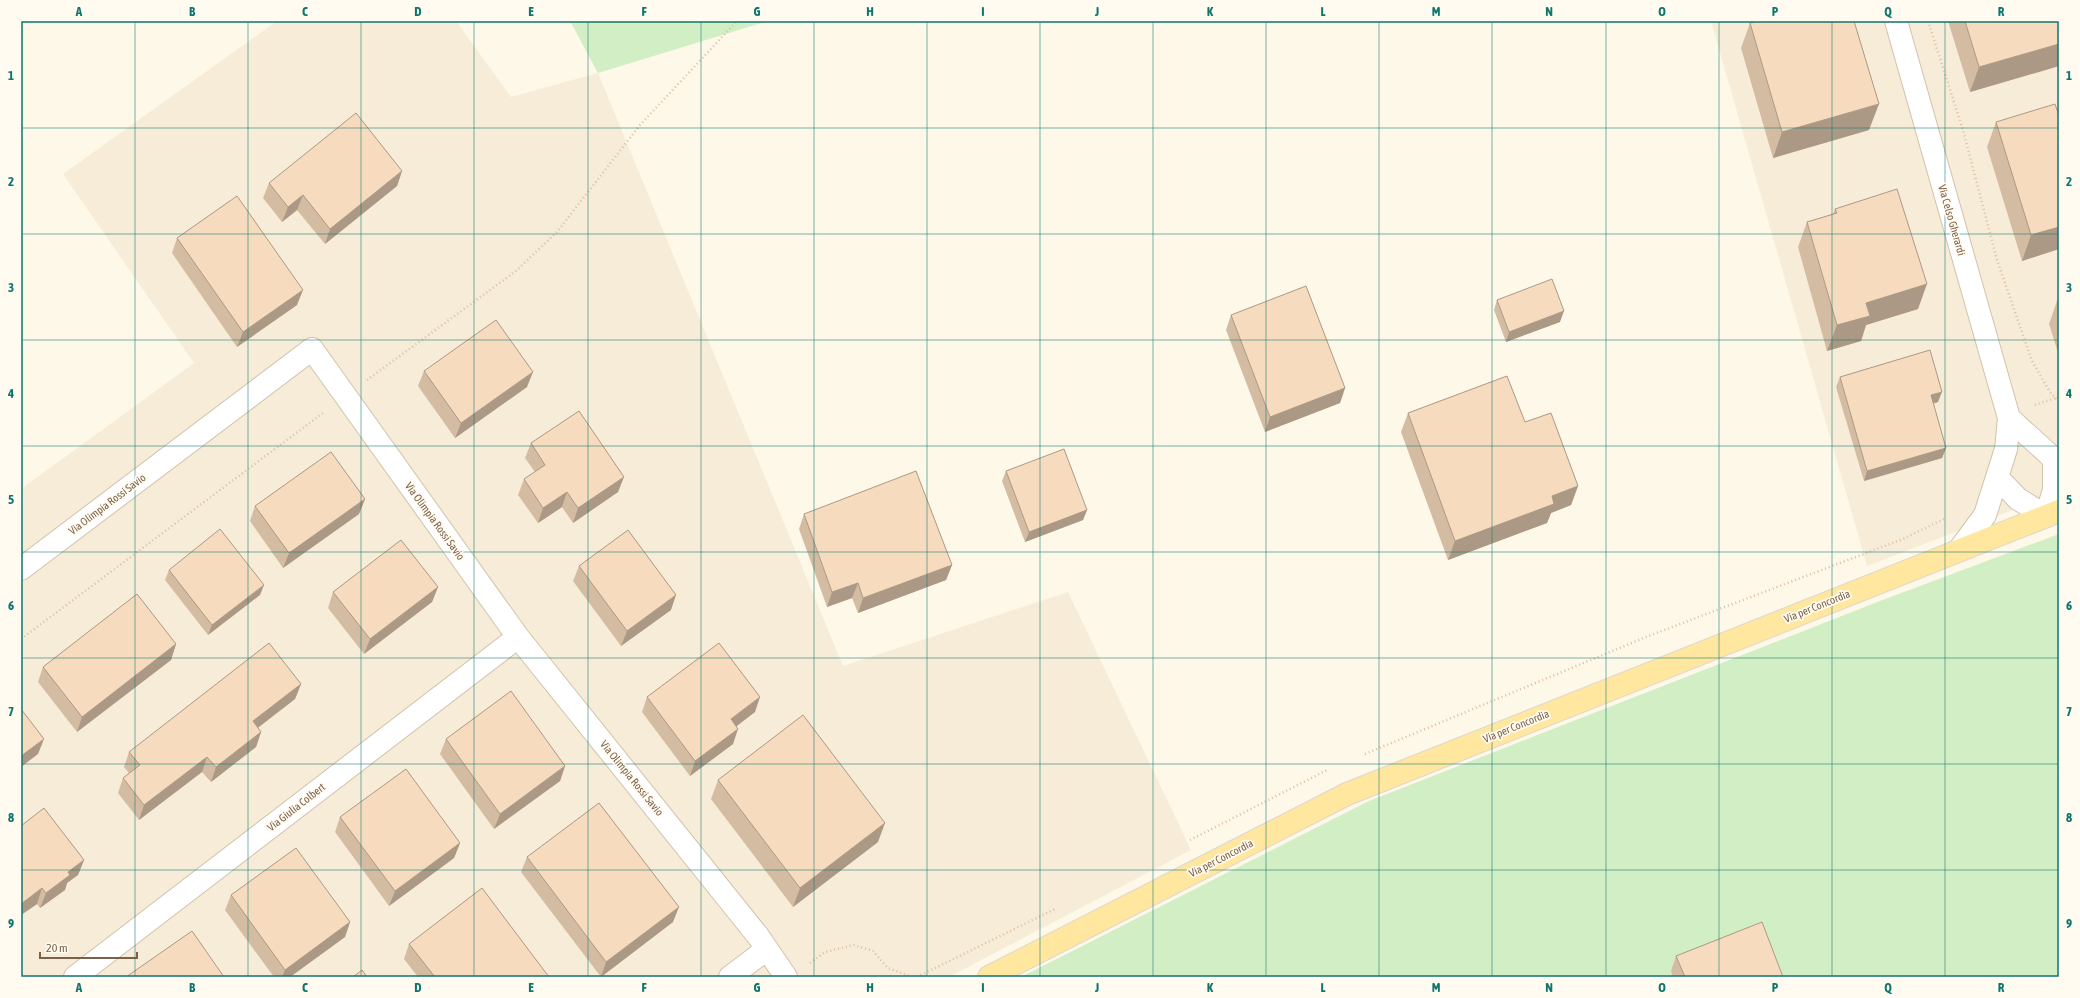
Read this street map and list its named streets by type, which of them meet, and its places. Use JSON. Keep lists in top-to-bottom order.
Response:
{
  "streets": {
    "main road": ["Via per Concordia"],
    "street": ["Via Celso Gherardi", "Via Olimpia Rossi Savio", "Via Giulia Colbert"]
  },
  "crossings": [
    ["Via Celso Gherardi", "Via per Concordia"],
    ["Via Olimpia Rossi Savio", "Via Giulia Colbert"]
  ],
  "scale_bar": "20 m",
  "grid": {
    "columns": [
      "A",
      "B",
      "C",
      "D",
      "E",
      "F",
      "G",
      "H",
      "I",
      "J",
      "K",
      "L",
      "M",
      "N",
      "O",
      "P",
      "Q",
      "R"
    ],
    "rows": [
      "1",
      "2",
      "3",
      "4",
      "5",
      "6",
      "7",
      "8",
      "9"
    ]
  }
}
